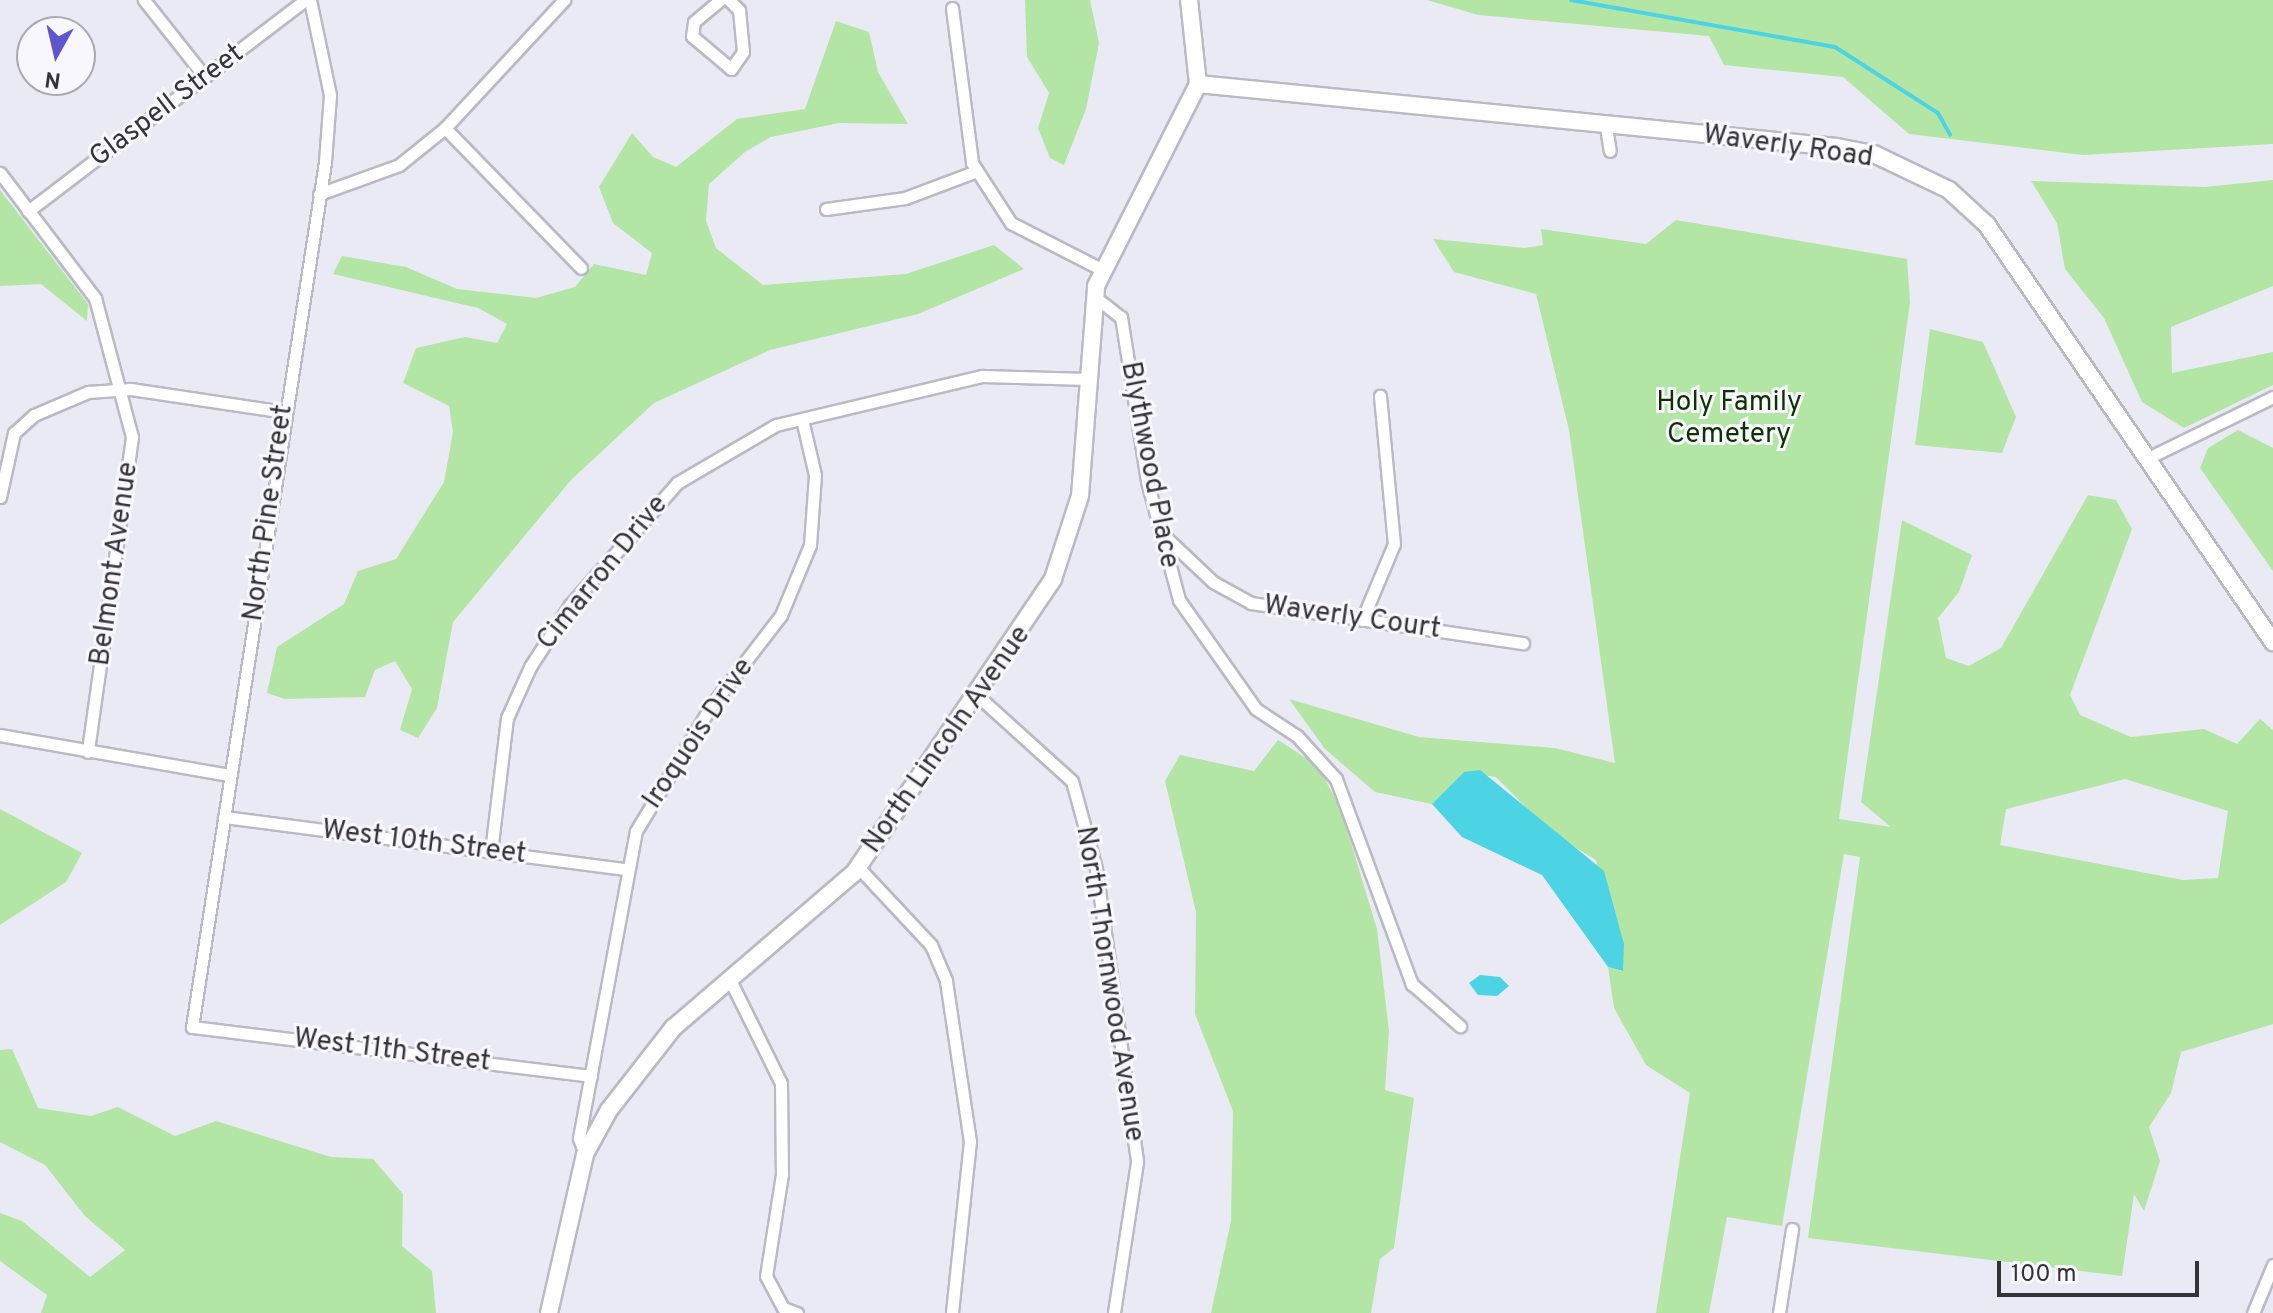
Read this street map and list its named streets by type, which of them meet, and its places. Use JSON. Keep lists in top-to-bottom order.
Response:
{
  "streets": {
    "street": [
      "Glaspell Street",
      "Waverly Road",
      "Blythwood Place",
      "North Pine Street",
      "Belmont Avenue",
      "Cimarron Drive",
      "Waverly Court",
      "Iroquois Drive",
      "North Lincoln Avenue",
      "West 10th Street",
      "North Thornwood Avenue",
      "West 11th Street"
    ]
  },
  "crossings": [
    ["Glaspell Street", "North Pine Street"],
    ["Glaspell Street", "Belmont Avenue"],
    ["Waverly Road", "North Lincoln Avenue"],
    ["Blythwood Place", "Waverly Court"],
    ["Blythwood Place", "North Lincoln Avenue"],
    ["North Pine Street", "West 10th Street"],
    ["North Pine Street", "West 11th Street"],
    ["Cimarron Drive", "Iroquois Drive"],
    ["Cimarron Drive", "North Lincoln Avenue"],
    ["Cimarron Drive", "West 10th Street"],
    ["Iroquois Drive", "North Lincoln Avenue"],
    ["Iroquois Drive", "West 10th Street"],
    ["Iroquois Drive", "West 11th Street"],
    ["North Lincoln Avenue", "North Thornwood Avenue"]
  ],
  "parks": ["Holy Family Cemetery"],
  "scale_bar": "100 m",
  "north": "bottom"
}
